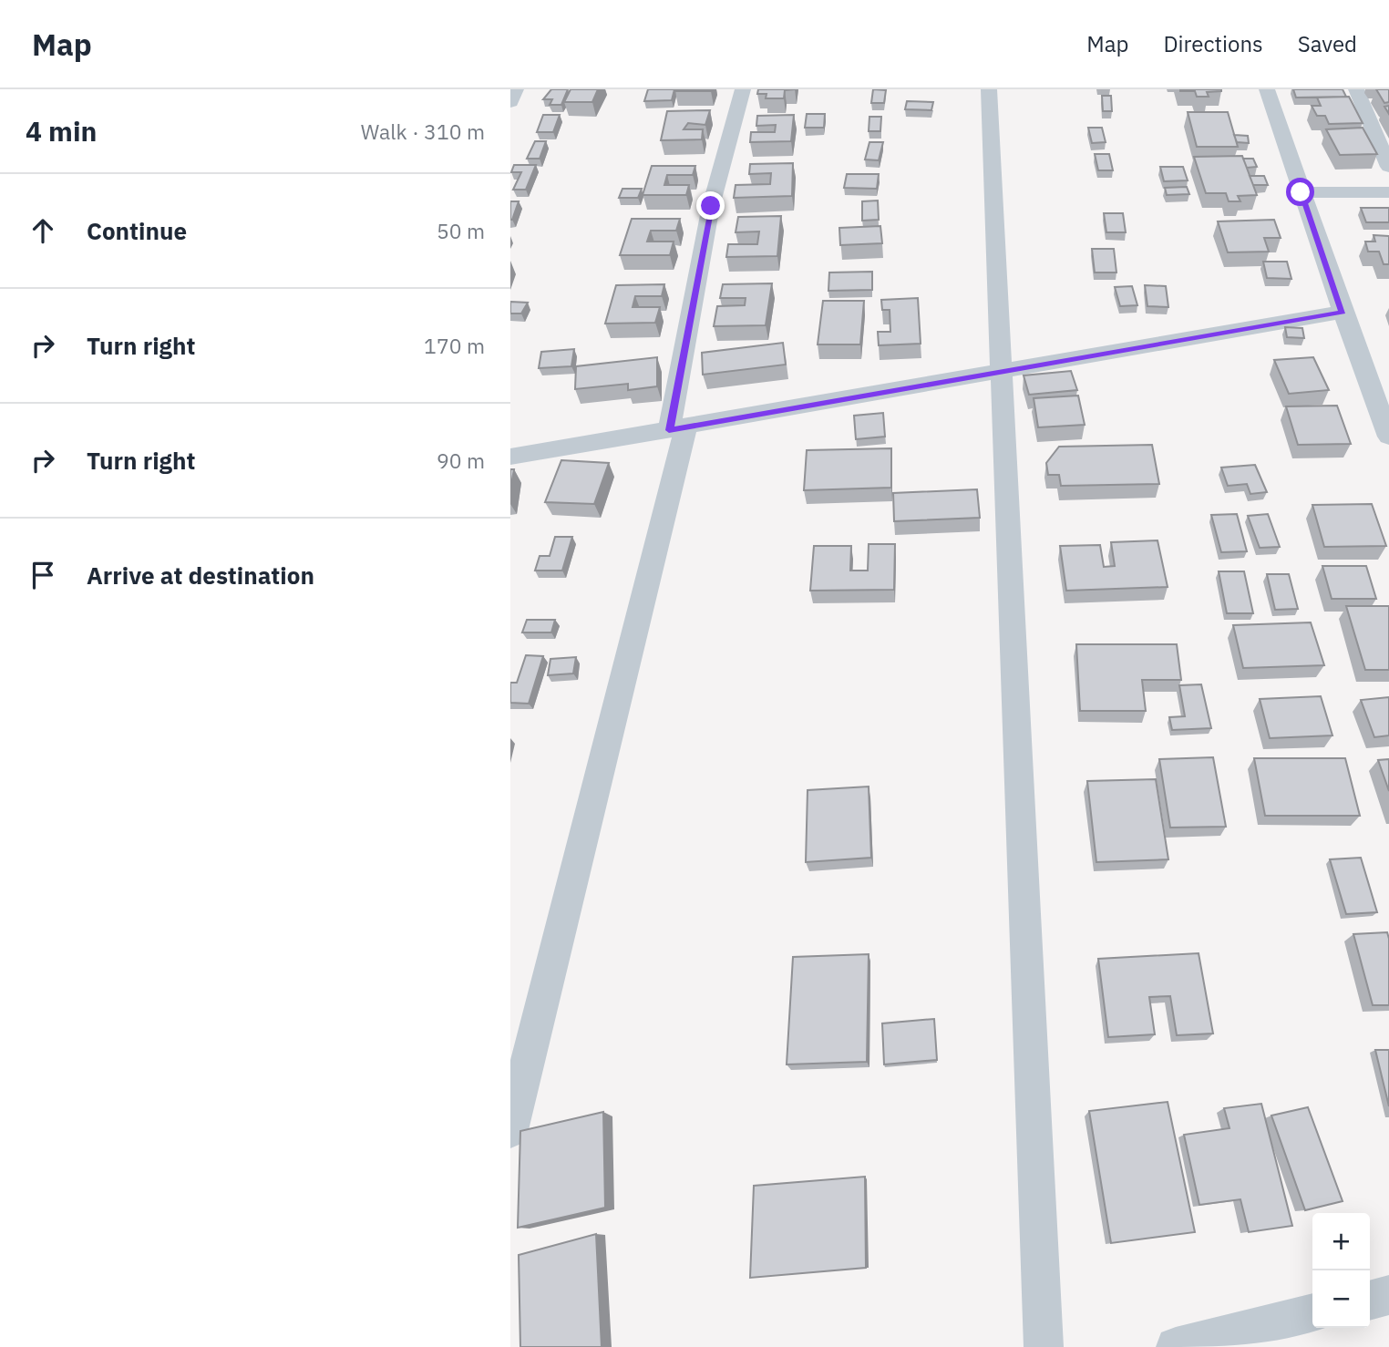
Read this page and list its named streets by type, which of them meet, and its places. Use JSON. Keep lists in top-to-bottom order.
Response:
{
  "page": {
    "header": "Map",
    "nav": ["Map", "Directions", "Saved"],
    "heading": ["4 min", "Walk · 310 m"],
    "list": [
      ["Continue", "50 m"],
      ["Turn right", "170 m"],
      ["Turn right", "90 m"],
      "Arrive at destination"
    ],
    "map_buttons": ["+", "−"]
  }
}
